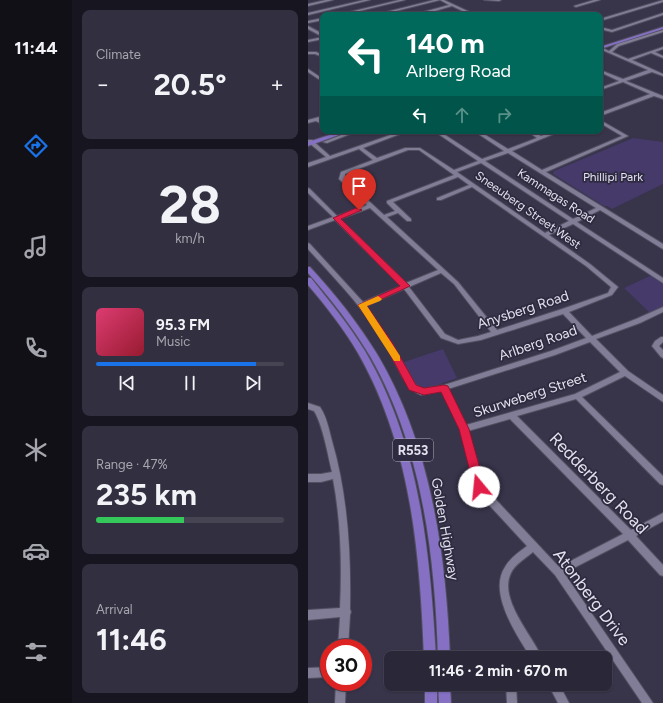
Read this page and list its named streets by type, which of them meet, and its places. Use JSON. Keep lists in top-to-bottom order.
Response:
{
  "streets": {
    "main road": ["R553", "Golden Highway"],
    "street": [
      "Kammagas Road",
      "Sneeuberg Street West",
      "Anysberg Road",
      "Arlberg Road",
      "Skurweberg Street",
      "Redderberg Road",
      "Atonberg Drive"
    ]
  },
  "crossings": [
    ["Sneeuberg Street West", "Anysberg Road"],
    ["Arlberg Road", "Atonberg Drive"],
    ["Skurweberg Street", "Redderberg Road"],
    ["Skurweberg Street", "Atonberg Drive"]
  ],
  "parks": ["Phillipi Park"],
  "page": {
    "tabs": "11:44",
    "tile": [
      "Climate",
      ["28", "km/h"],
      ["Range · 47%", "235 km"],
      ["Arrival", "11:46"]
    ],
    "turn": ["140 m", "Arlberg Road"],
    "heat": ["−", "20.5°", "+"],
    "song": ["95.3 FM", "Music"],
    "limit": "30",
    "trip": "11:46 · 2 min · 670 m"
  }
}
